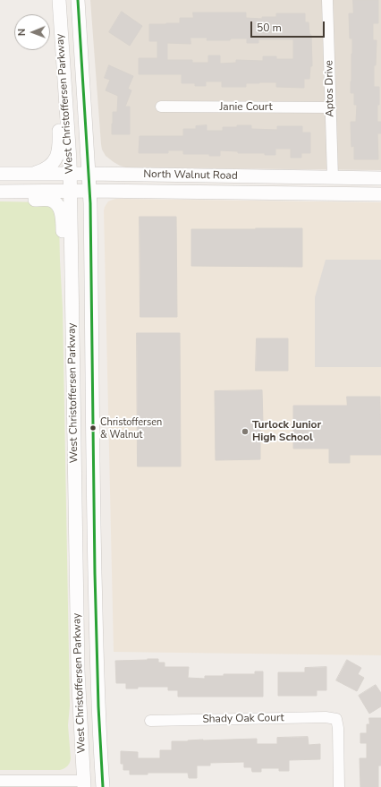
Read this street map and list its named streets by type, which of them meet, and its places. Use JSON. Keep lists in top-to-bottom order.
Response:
{
  "streets": {
    "street": [
      "Aptos Drive",
      "West Christoffersen Parkway",
      "Janie Court",
      "North Walnut Road",
      "Shady Oak Court"
    ]
  },
  "crossings": [
    ["Aptos Drive", "Janie Court"],
    ["Aptos Drive", "North Walnut Road"],
    ["West Christoffersen Parkway", "North Walnut Road"]
  ],
  "places": ["Christoffersen & Walnut", "Turlock Junior High School"],
  "scale_bar": "50 m",
  "north": "left"
}
